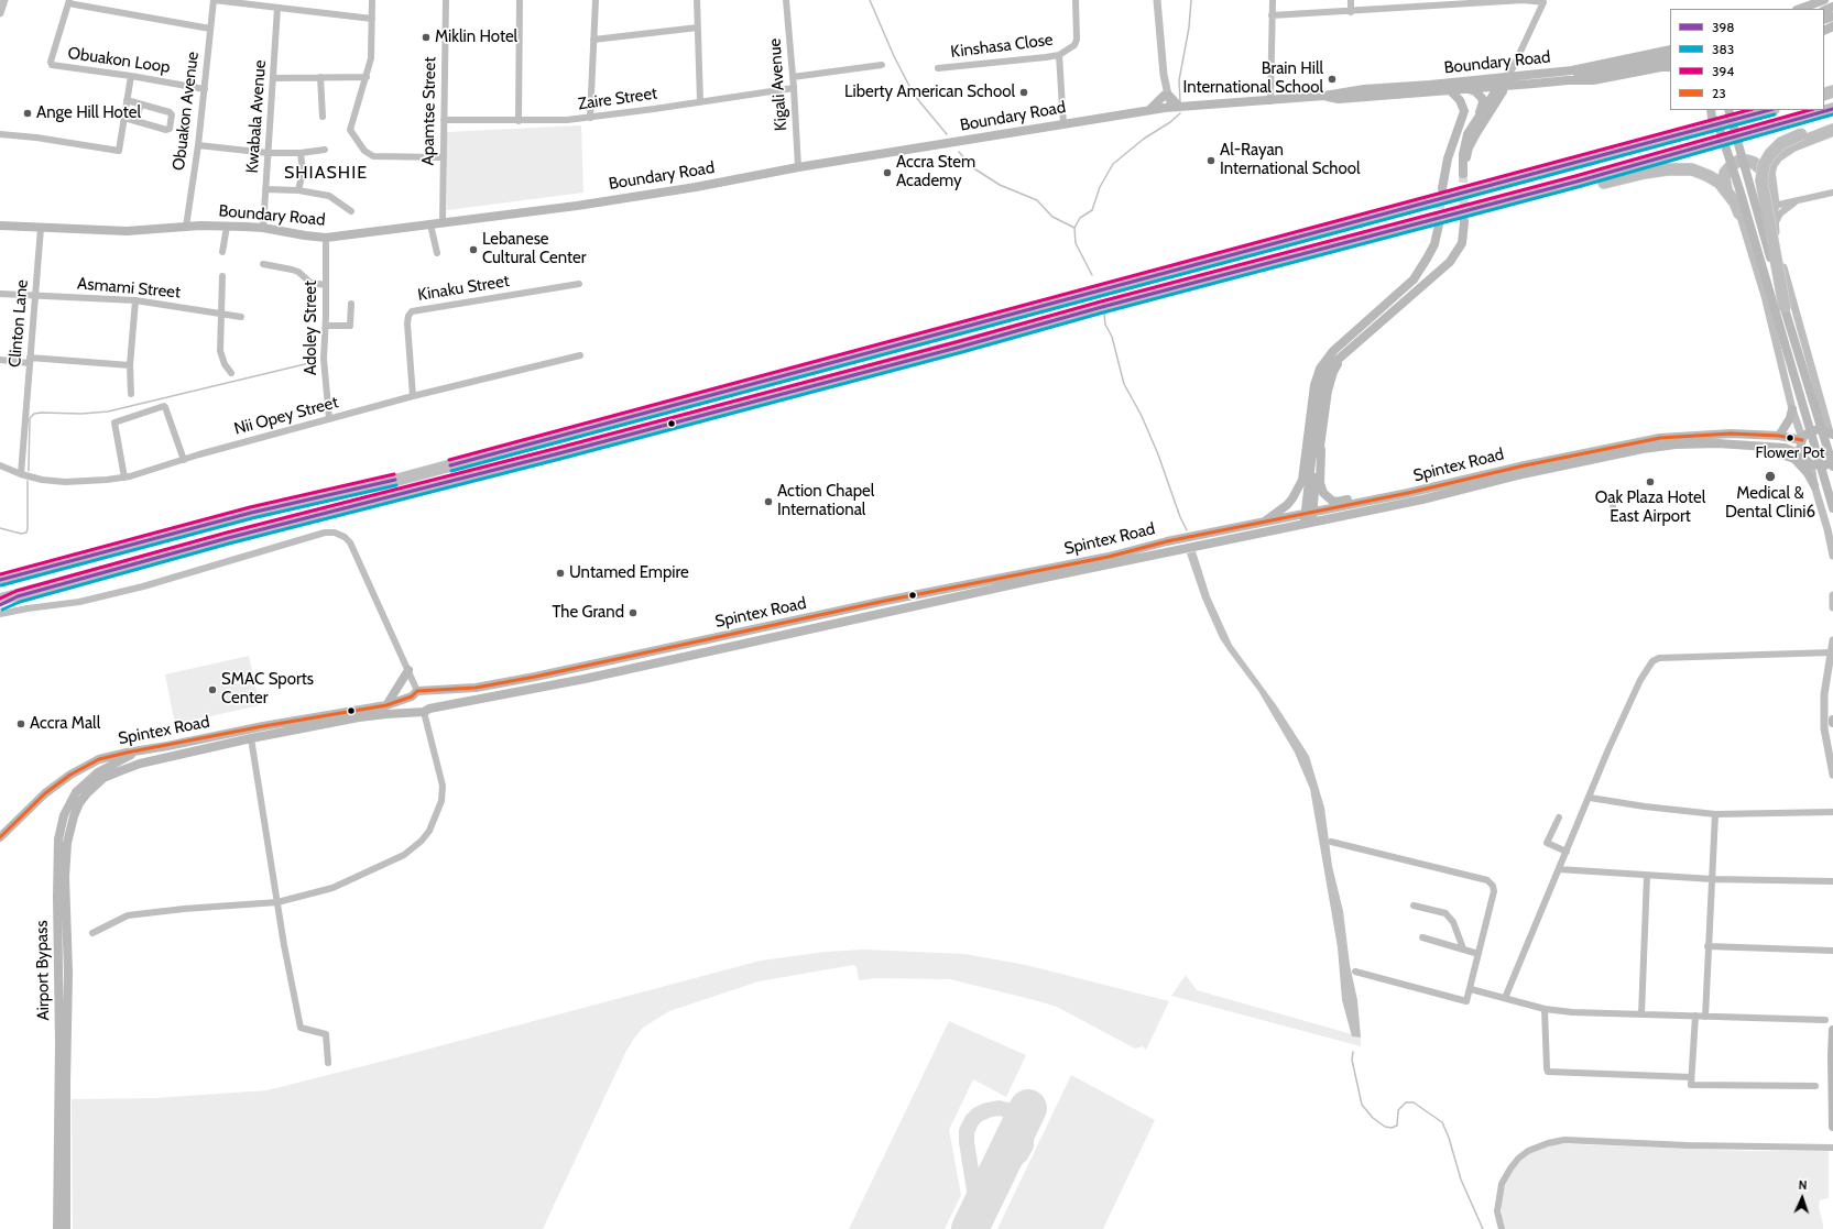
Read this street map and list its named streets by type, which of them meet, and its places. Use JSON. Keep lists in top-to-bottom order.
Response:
{
  "streets": {
    "main road": ["Boundary Road", "Spintex Road", "Airport Bypass"],
    "street": [
      "Kinshasa Close",
      "Obuakon Loop",
      "Kigali Avenue",
      "Zaire Street",
      "Obuakon Avenue",
      "Apamtse Street",
      "Kwabala Avenue",
      "Asmami Street",
      "Kinaku Street",
      "Clinton Lane",
      "Adoley Street",
      "Nii Opey Street"
    ]
  },
  "crossings": [
    ["Obuakon Loop", "Obuakon Avenue"],
    ["Boundary Road", "Kigali Avenue"],
    ["Boundary Road", "Obuakon Avenue"],
    ["Boundary Road", "Apamtse Street"],
    ["Boundary Road", "Kwabala Avenue"],
    ["Boundary Road", "Clinton Lane"],
    ["Boundary Road", "Adoley Street"],
    ["Kigali Avenue", "Zaire Street"],
    ["Zaire Street", "Apamtse Street"],
    ["Asmami Street", "Clinton Lane"],
    ["Kinaku Street", "Nii Opey Street"],
    ["Clinton Lane", "Nii Opey Street"],
    ["Adoley Street", "Nii Opey Street"],
    ["Spintex Road", "Airport Bypass"]
  ],
  "districts": ["SHIASHIE"],
  "places": [
    "Miklin Hotel",
    "Brain Hill International School",
    "Liberty American School",
    "Ange Hill Hotel",
    "Al-Rayan International School",
    "Accra Stem Academy",
    "Lebanese Cultural Center",
    "Flower Pot",
    "Medical & Dental Clini6",
    "Oak Plaza Hotel East Airport",
    "Action Chapel International",
    "Untamed Empire",
    "The Grand",
    "SMAC Sports Center",
    "Accra Mall"
  ],
  "lines": [
    "transit line 398",
    "transit line 394",
    "transit line 383",
    "transit line 23"
  ],
  "legend": [
    "398",
    "383",
    "394",
    "23"
  ],
  "north": "top"
}
